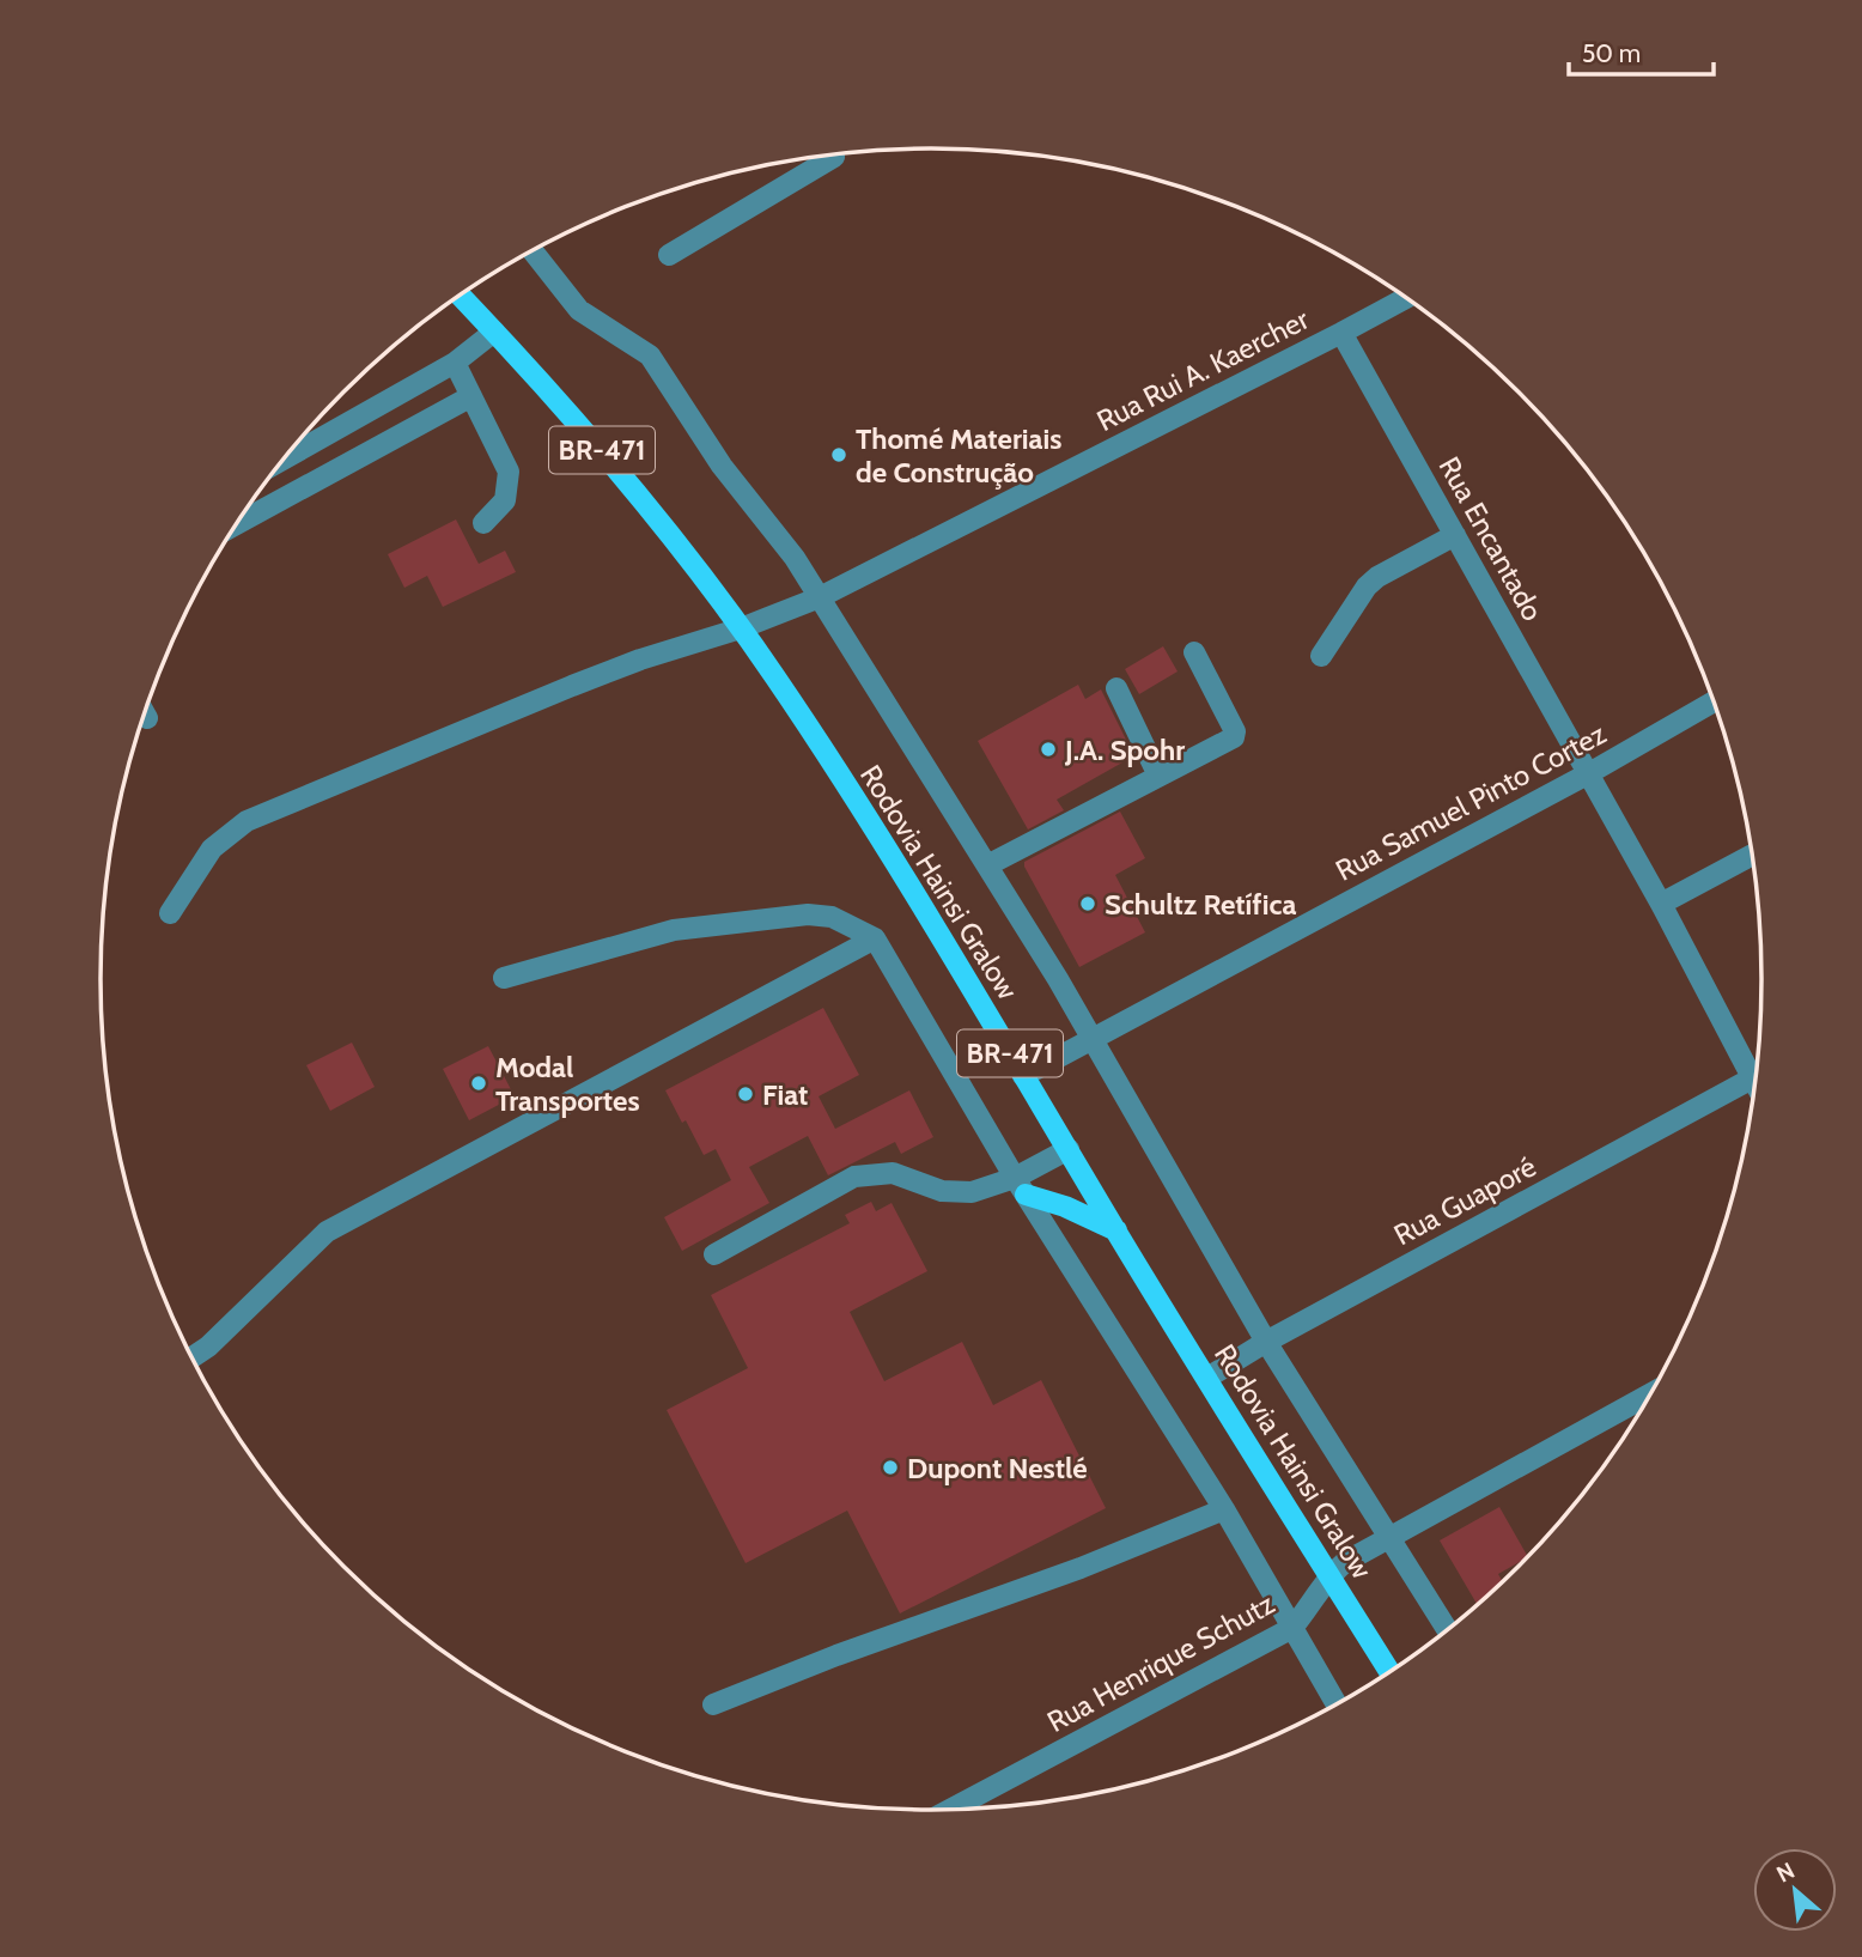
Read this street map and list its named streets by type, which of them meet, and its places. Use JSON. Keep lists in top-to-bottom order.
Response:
{
  "streets": {
    "main road": ["BR-471", "Rodovia Hainsi Gralow"],
    "street": [
      "Rua Rui A. Kaercher",
      "Rua Encantado",
      "Rua Samuel Pinto Cortez",
      "Rua Guaporé",
      "Rua Henrique Schutz"
    ]
  },
  "crossings": [
    ["Rua Rui A. Kaercher", "Rua Encantado"],
    ["Rua Rui A. Kaercher", "Rodovia Hainsi Gralow"],
    ["Rua Encantado", "Rua Samuel Pinto Cortez"],
    ["Rua Encantado", "Rua Guaporé"],
    ["Rua Samuel Pinto Cortez", "Rodovia Hainsi Gralow"],
    ["Rodovia Hainsi Gralow", "Rua Guaporé"],
    ["Rodovia Hainsi Gralow", "Rua Henrique Schutz"]
  ],
  "places": [
    "Thomé Materiais de Construção",
    "J.A. Spohr",
    "Schultz Retífica",
    "Modal Transportes",
    "Fiat",
    "Dupont Nestlé"
  ],
  "scale_bar": "50 m",
  "north": "top left"
}
